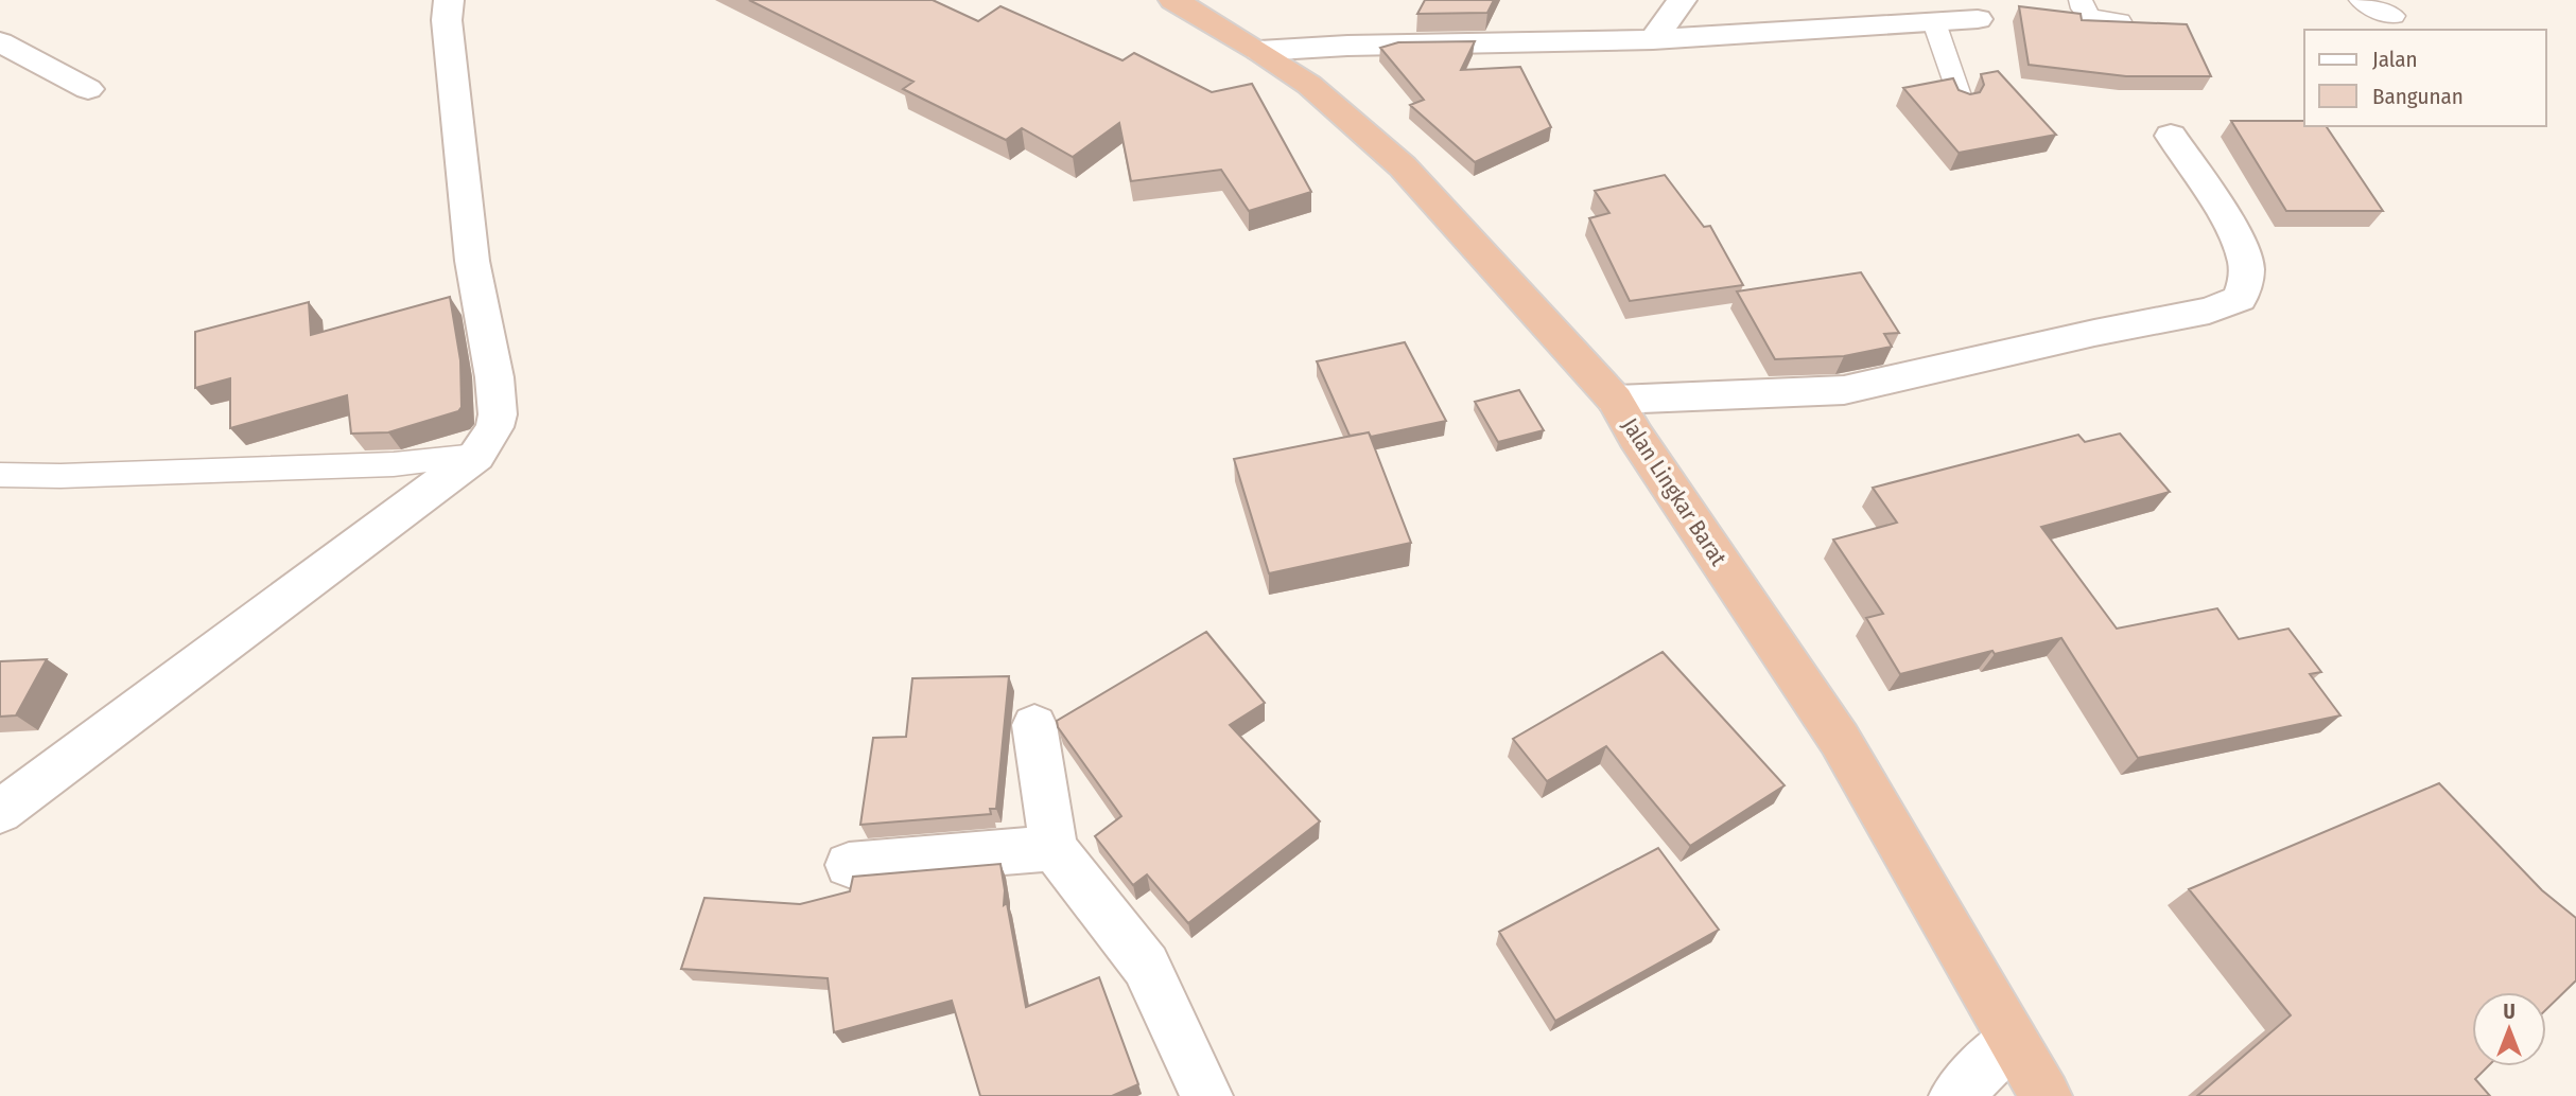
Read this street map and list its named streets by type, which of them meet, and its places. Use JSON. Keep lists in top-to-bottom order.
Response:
{
  "streets": {
    "highway": ["Jalan Lingkar Barat"]
  },
  "legend": ["Jalan", "Bangunan"],
  "north": "top"
}
